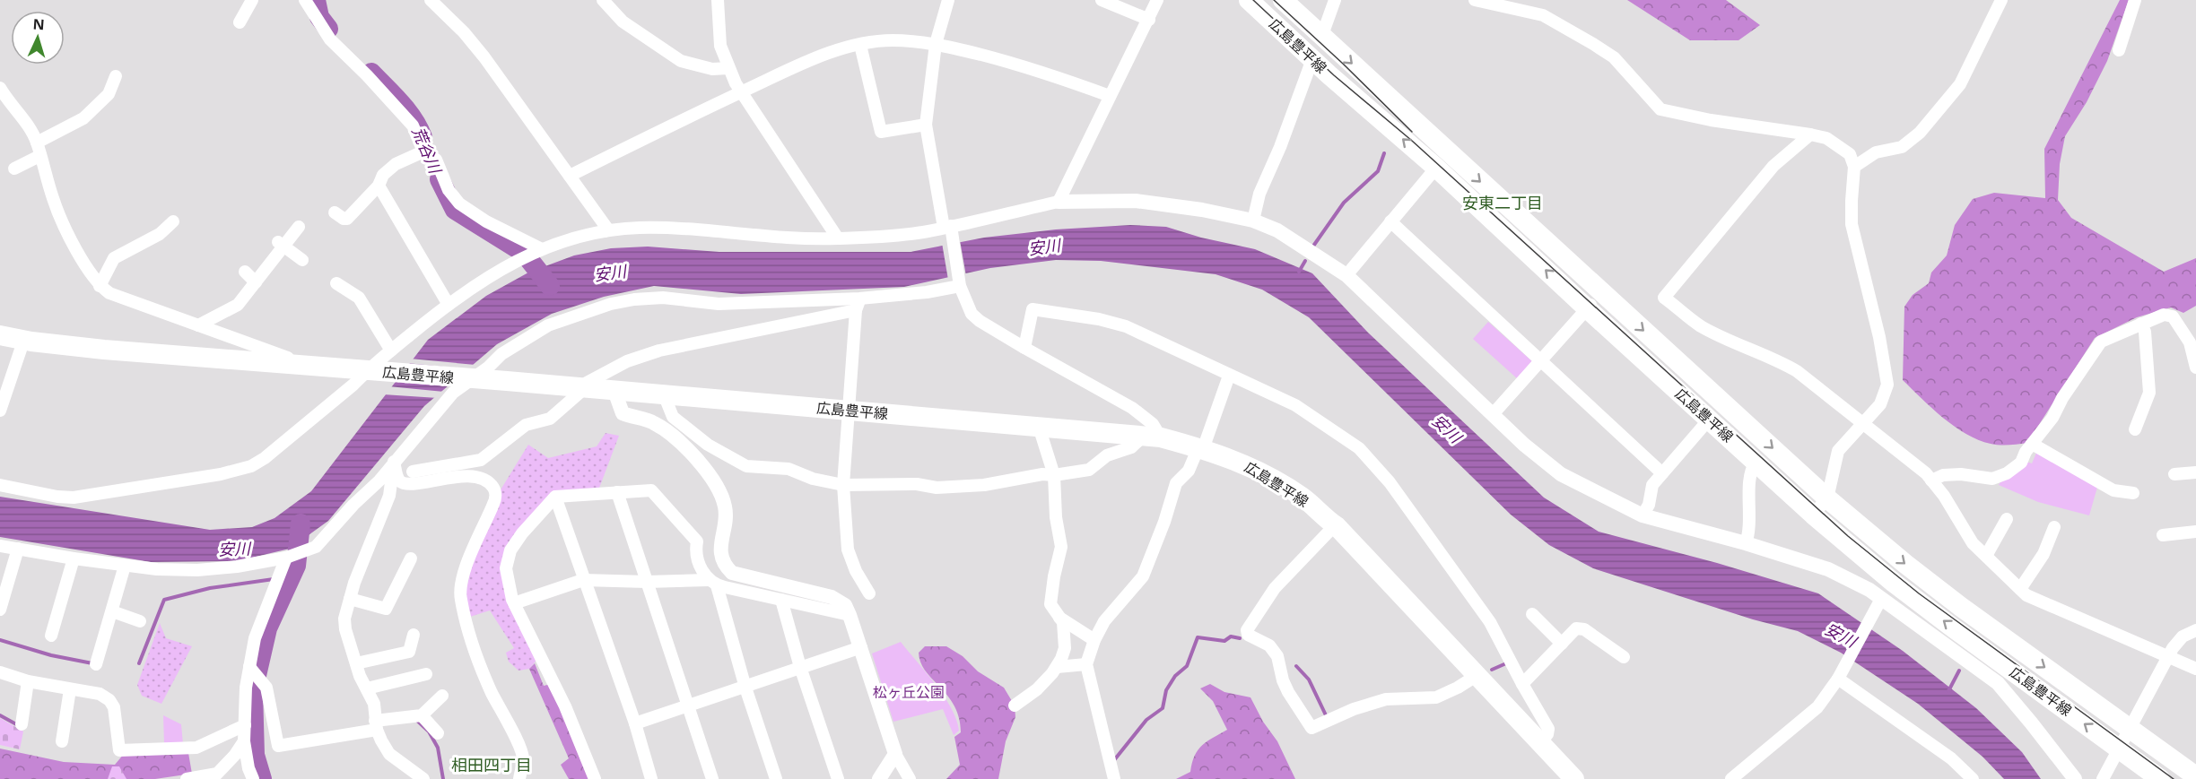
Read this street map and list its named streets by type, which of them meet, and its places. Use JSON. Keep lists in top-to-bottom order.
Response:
{
  "streets": {
    "main road": ["広島豊平線"]
  },
  "districts": ["安東二丁目", "相田四丁目"],
  "water": ["荒谷川", "安川"],
  "parks": ["松ヶ丘公園"],
  "north": "top"
}
